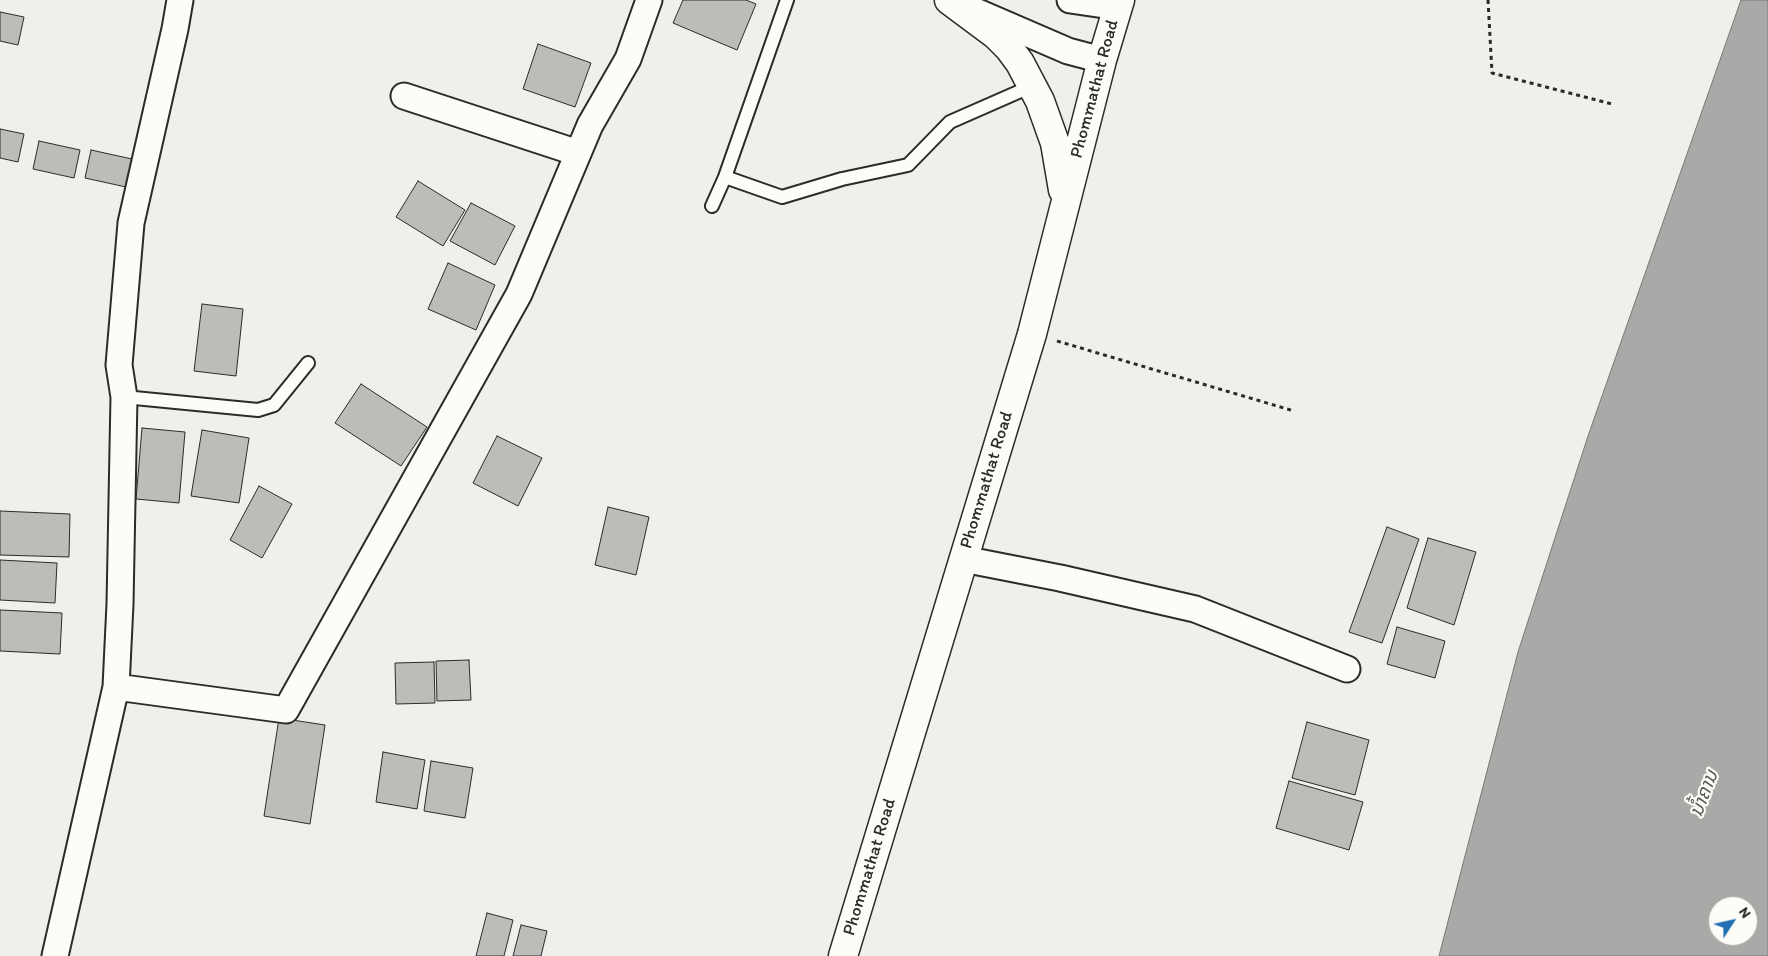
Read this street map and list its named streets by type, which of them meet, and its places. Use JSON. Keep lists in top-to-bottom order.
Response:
{
  "streets": {
    "street": ["Phommathat Road"]
  },
  "water": ["ນ້ຳຄານ"],
  "north": "top right"
}
